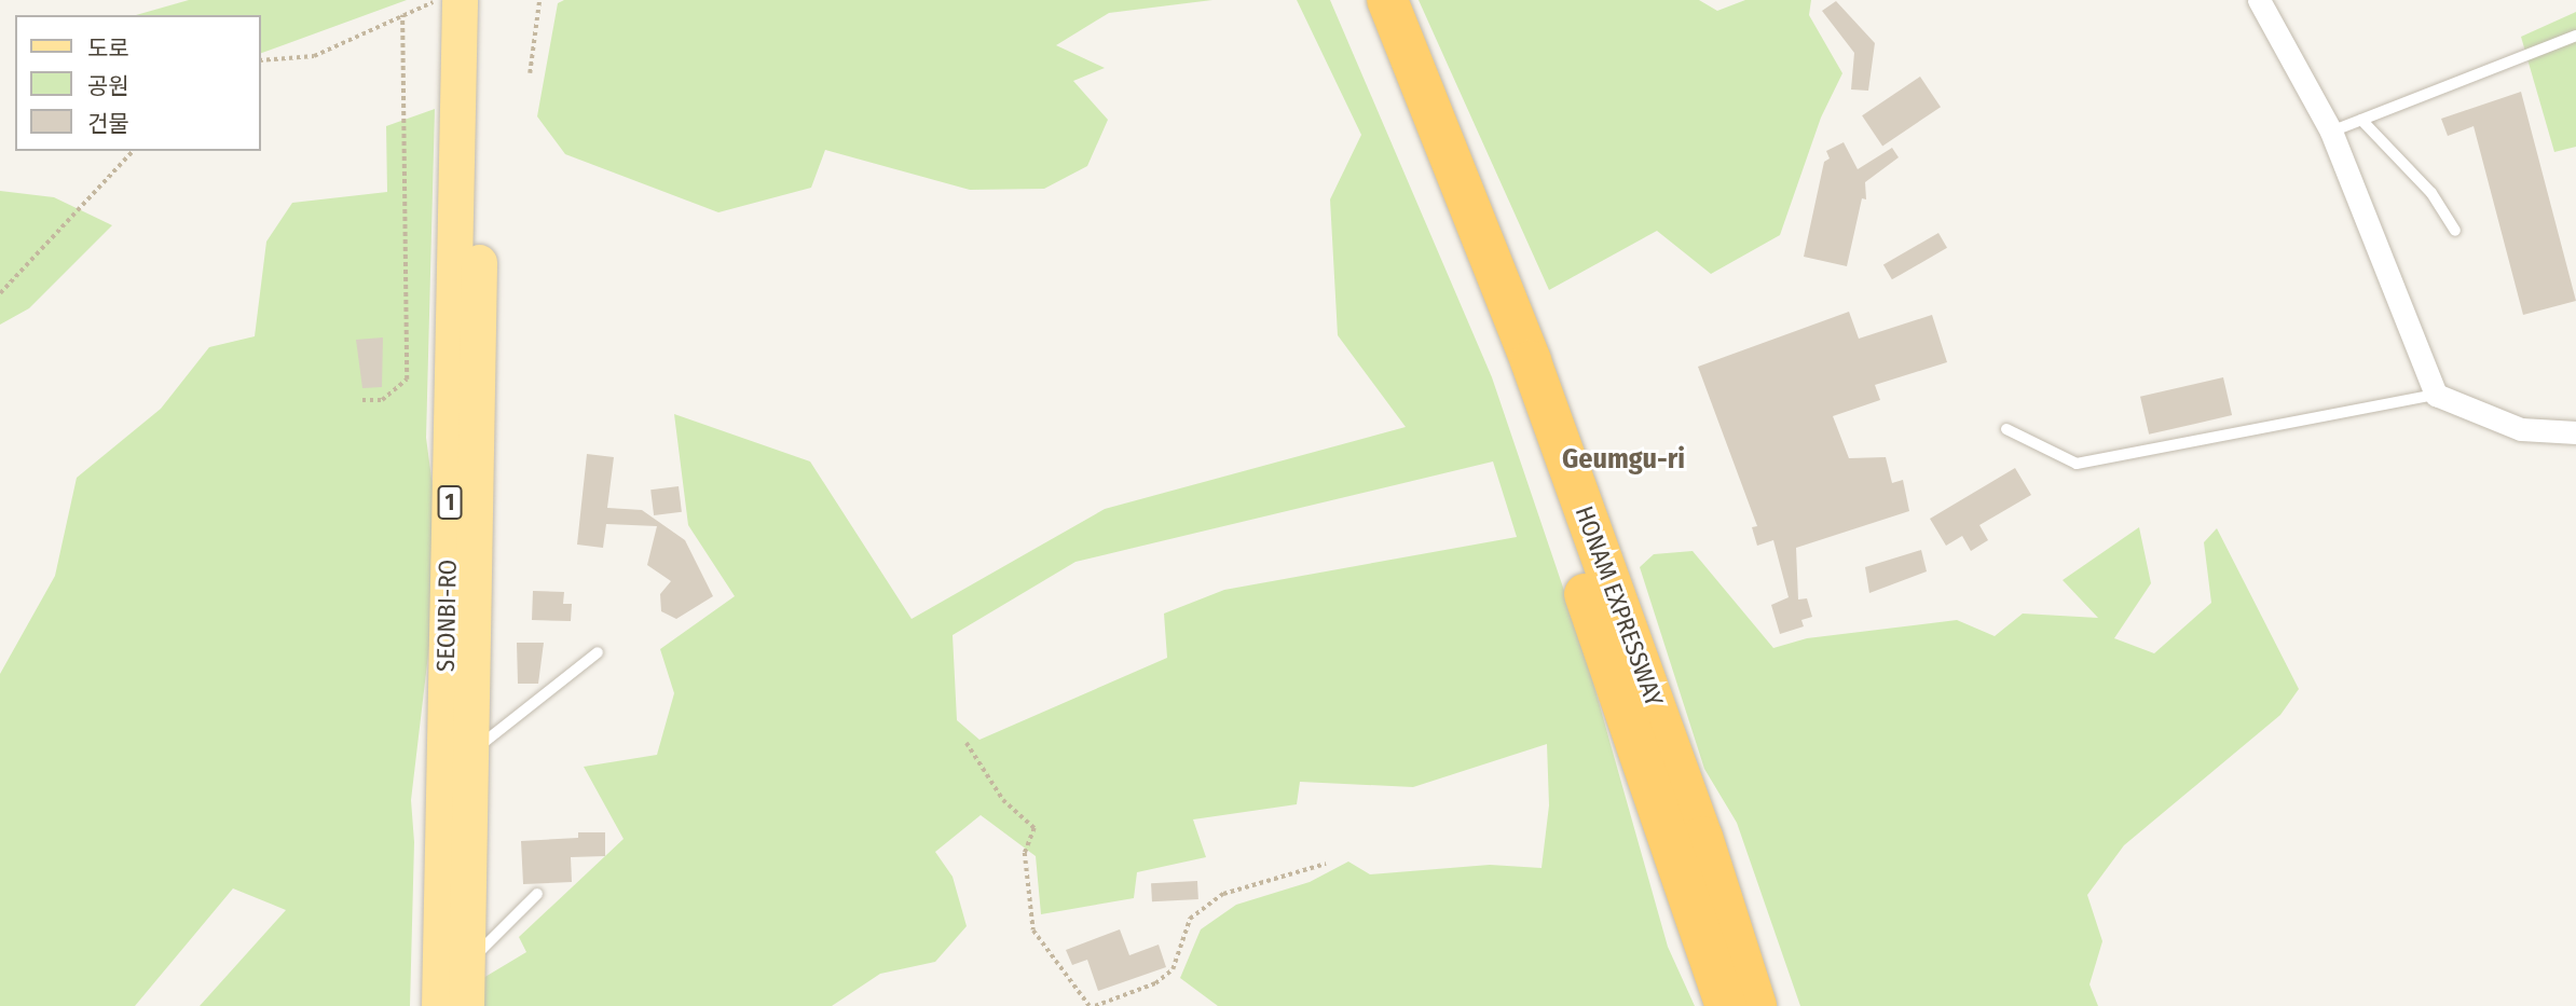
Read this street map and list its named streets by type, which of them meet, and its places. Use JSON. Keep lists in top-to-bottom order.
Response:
{
  "streets": {
    "highway": ["HONAM EXPRESSWAY"],
    "main road": ["1", "SEONBI-RO"]
  },
  "districts": ["Geumgu-ri"],
  "legend": ["도로", "공원", "건물"]
}
